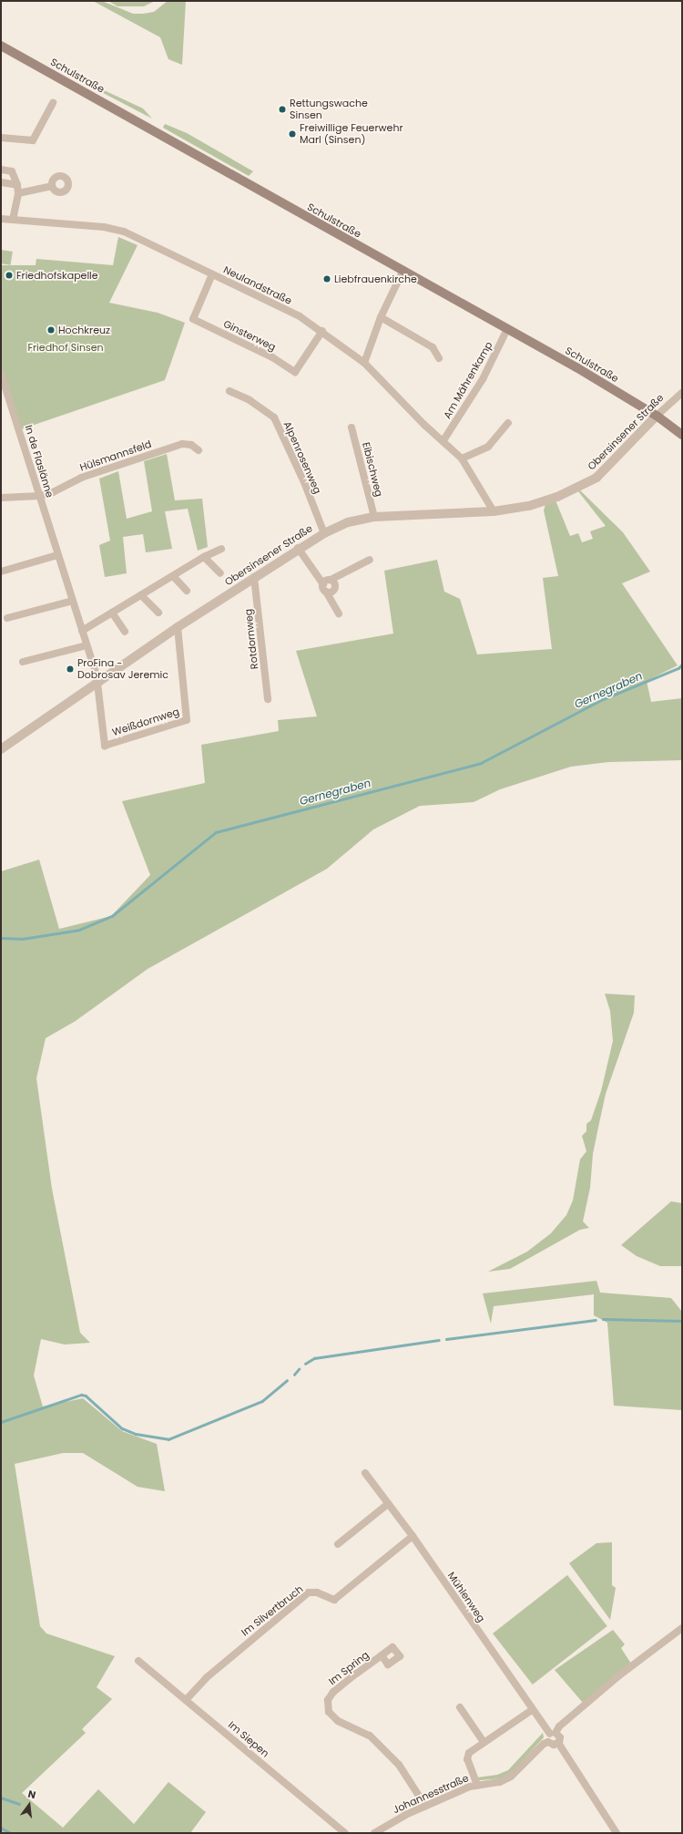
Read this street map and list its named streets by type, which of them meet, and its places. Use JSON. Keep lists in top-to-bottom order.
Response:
{
  "streets": {
    "main road": ["Schulstraße"],
    "street": [
      "Neulandstraße",
      "Ginsterweg",
      "Am Mährenkamp",
      "Obersinsener Straße",
      "Hülsmannsfeld",
      "Alpenrosenweg",
      "In de Flaslänne",
      "Eibischweg",
      "Rotdornweg",
      "Weißdornweg",
      "Mühlenweg",
      "Im Silvertbruch",
      "Im Spring",
      "Im Siepen",
      "Johannesstraße"
    ]
  },
  "crossings": [
    ["Schulstraße", "Am Mährenkamp"],
    ["Schulstraße", "Obersinsener Straße"],
    ["Neulandstraße", "Ginsterweg"],
    ["Neulandstraße", "Am Mährenkamp"],
    ["Neulandstraße", "Obersinsener Straße"],
    ["Obersinsener Straße", "Alpenrosenweg"],
    ["Obersinsener Straße", "In de Flaslänne"],
    ["Obersinsener Straße", "Eibischweg"],
    ["Obersinsener Straße", "Rotdornweg"],
    ["Obersinsener Straße", "Weißdornweg"],
    ["Hülsmannsfeld", "In de Flaslänne"],
    ["In de Flaslänne", "Weißdornweg"],
    ["Mühlenweg", "Im Silvertbruch"],
    ["Im Silvertbruch", "Im Siepen"],
    ["Im Spring", "Johannesstraße"]
  ],
  "water": ["Gernegraben"],
  "parks": ["Friedhof Sinsen"],
  "places": [
    "Rettungswache Sinsen",
    "Freiwillige Feuerwehr Marl (Sinsen)",
    "Friedhofskapelle",
    "Liebfrauenkirche",
    "Hochkreuz",
    "ProFina - Dobrosav Jeremic"
  ],
  "north": "top"
}
